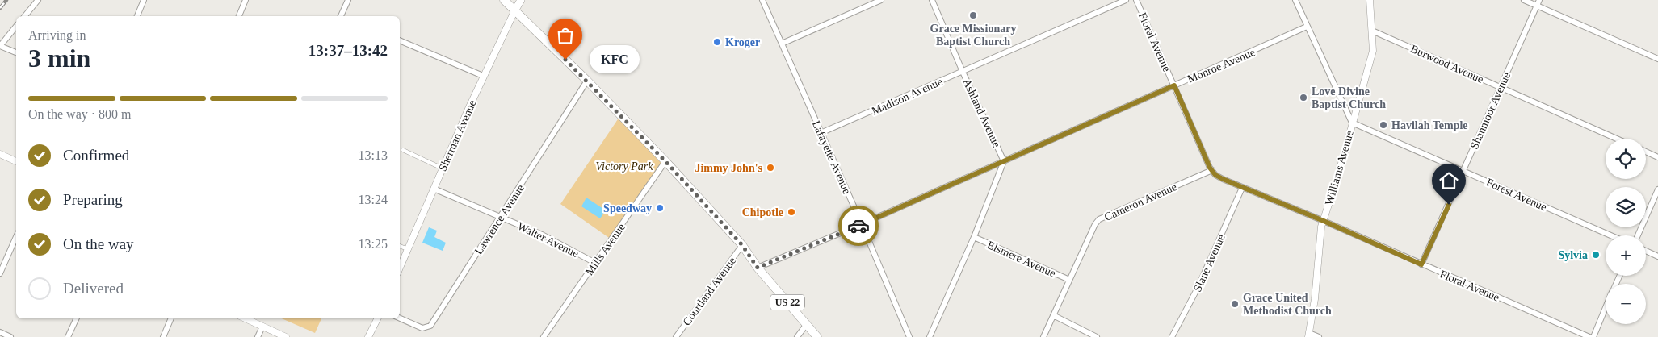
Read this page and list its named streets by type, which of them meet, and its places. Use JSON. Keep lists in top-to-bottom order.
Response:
{
  "streets": {
    "main road": ["Sherman Avenue", "US 22"],
    "street": [
      "Floral Avenue",
      "Burwood Avenue",
      "Monroe Avenue",
      "Madison Avenue",
      "Shanmoor Avenue",
      "Ashland Avenue",
      "Lafayette Avenue",
      "Williams Avenue",
      "Forest Avenue",
      "Cameron Avenue",
      "Lawrence Avenue",
      "Walter Avenue",
      "Mills Avenue",
      "Elsmere Avenue",
      "Slane Avenue",
      "Courtland Avenue"
    ]
  },
  "crossings": [
    ["Floral Avenue", "Monroe Avenue"],
    ["Floral Avenue", "Shanmoor Avenue"],
    ["Floral Avenue", "Williams Avenue"],
    ["Floral Avenue", "Cameron Avenue"],
    ["Floral Avenue", "Slane Avenue"],
    ["Burwood Avenue", "Shanmoor Avenue"],
    ["Burwood Avenue", "Williams Avenue"],
    ["Monroe Avenue", "Ashland Avenue"],
    ["Monroe Avenue", "Lafayette Avenue"],
    ["Monroe Avenue", "US 22"],
    ["Madison Avenue", "Ashland Avenue"],
    ["Madison Avenue", "Lafayette Avenue"],
    ["Shanmoor Avenue", "Forest Avenue"],
    ["Ashland Avenue", "Elsmere Avenue"],
    ["Sherman Avenue", "Walter Avenue"],
    ["Sherman Avenue", "US 22"],
    ["Williams Avenue", "Forest Avenue"],
    ["Cameron Avenue", "Elsmere Avenue"],
    ["Lawrence Avenue", "Walter Avenue"],
    ["Lawrence Avenue", "US 22"],
    ["Walter Avenue", "Mills Avenue"],
    ["Mills Avenue", "US 22"],
    ["Courtland Avenue", "US 22"]
  ],
  "parks": ["Victory Park"],
  "places": [
    "Grace Missionary Baptist Church",
    "Kroger",
    "KFC",
    "Love Divine Baptist Church",
    "Havilah Temple",
    "Jimmy John's",
    "Speedway",
    "Chipotle",
    "Sylvia",
    "Grace United Methodist Church"
  ],
  "page": {
    "heading": ["3 min", "Arriving in", "13:37–13:42"],
    "bubble": "KFC",
    "bar": "On the way · 800 m",
    "list": [
      ["Confirmed", "13:13"],
      ["Preparing", "13:24"],
      ["On the way", "13:25"],
      "Delivered"
    ],
    "map_buttons": ["+", "−"]
  }
}
